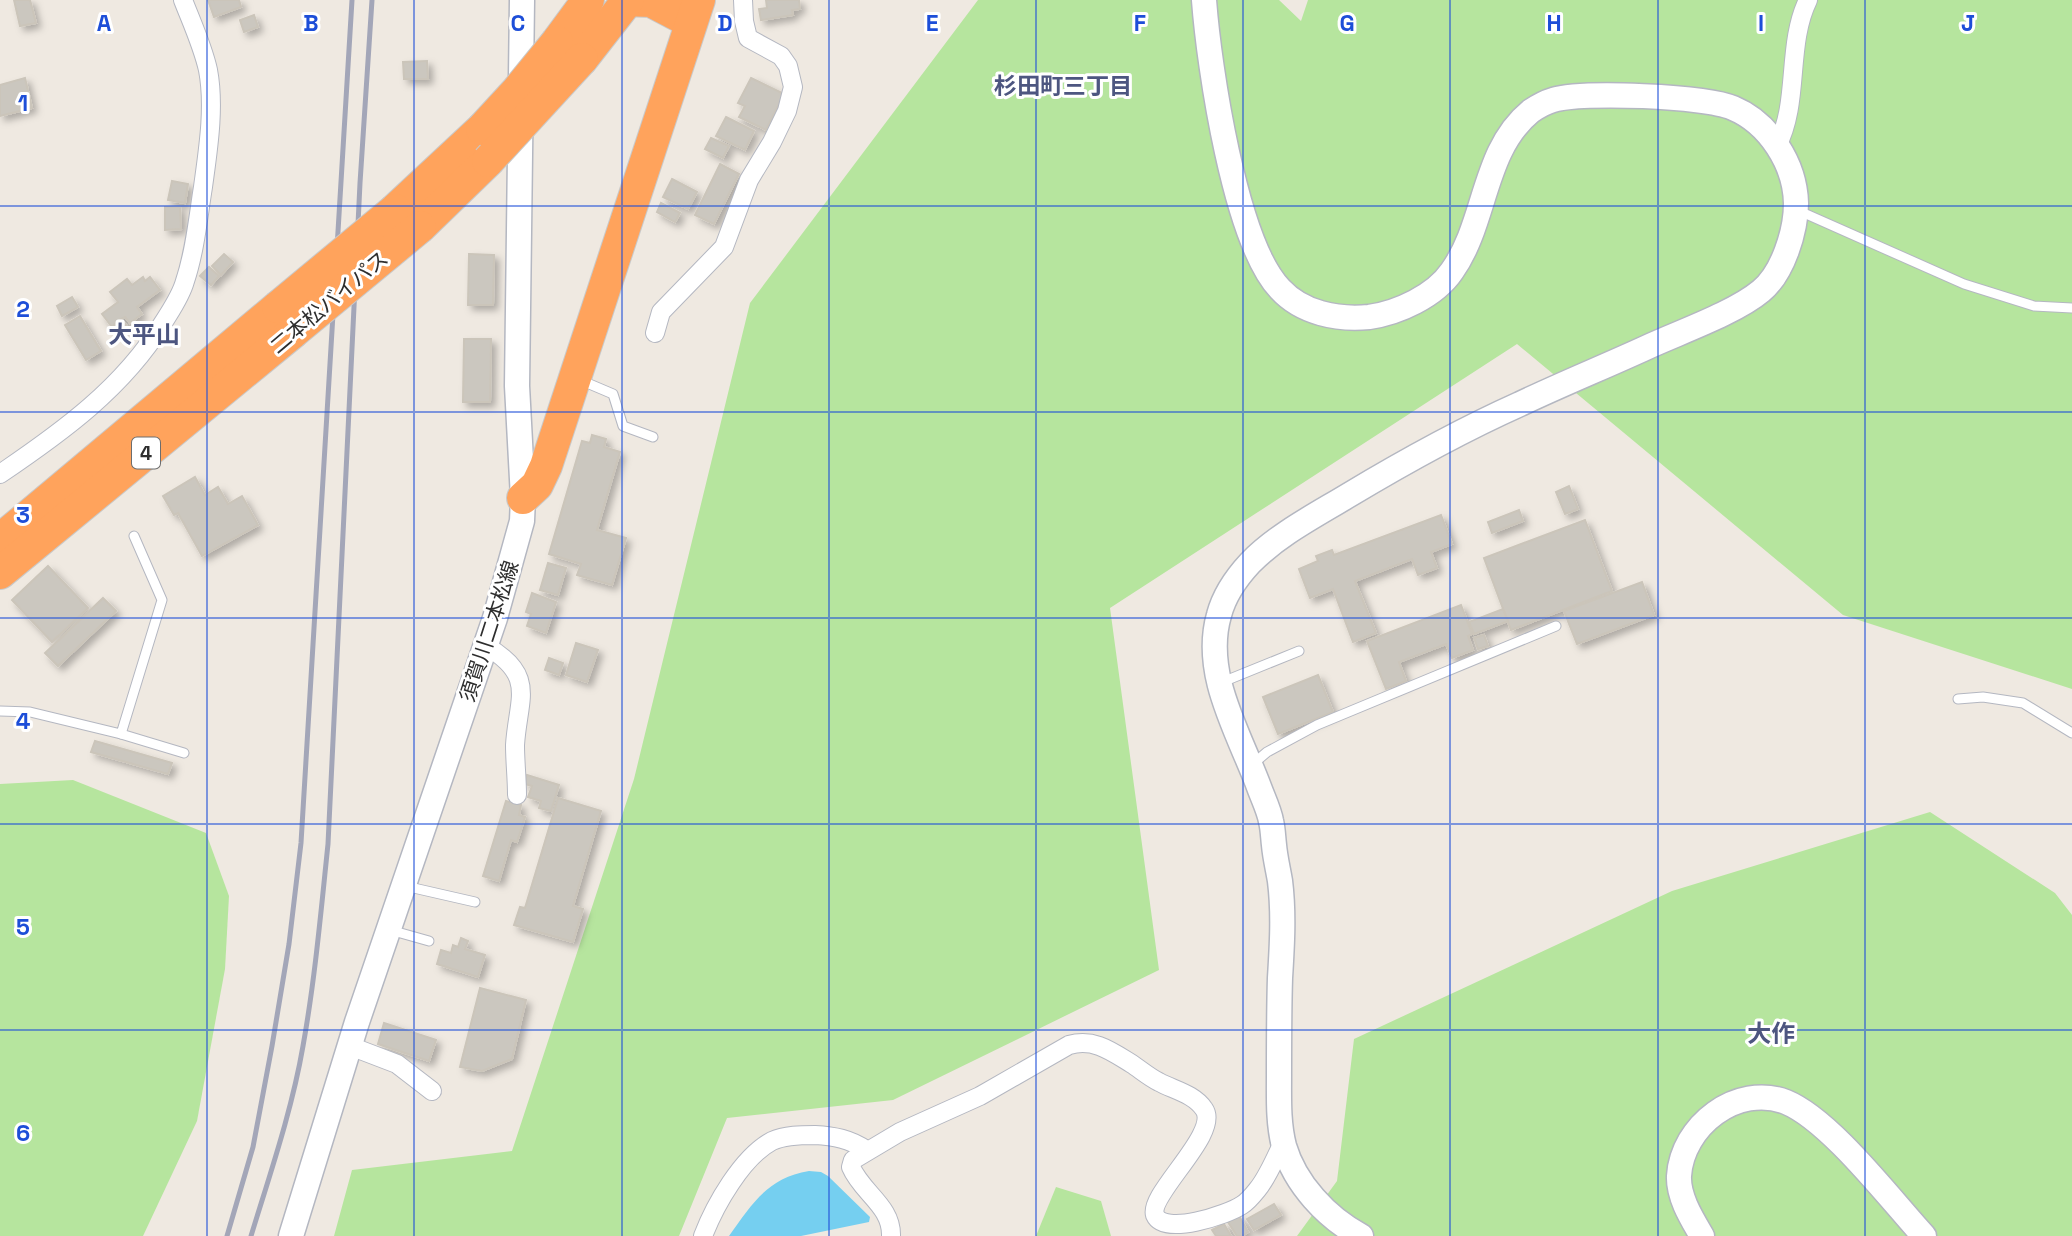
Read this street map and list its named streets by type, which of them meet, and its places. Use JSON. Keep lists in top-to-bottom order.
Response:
{
  "streets": {
    "highway": ["二本松バイパス", "4"],
    "street": ["須賀川二本松線"]
  },
  "districts": ["杉田町三丁目", "大平山", "大作"],
  "grid": {
    "columns": [
      "A",
      "B",
      "C",
      "D",
      "E",
      "F",
      "G",
      "H",
      "I",
      "J"
    ],
    "rows": [
      "1",
      "2",
      "3",
      "4",
      "5",
      "6"
    ]
  }
}
